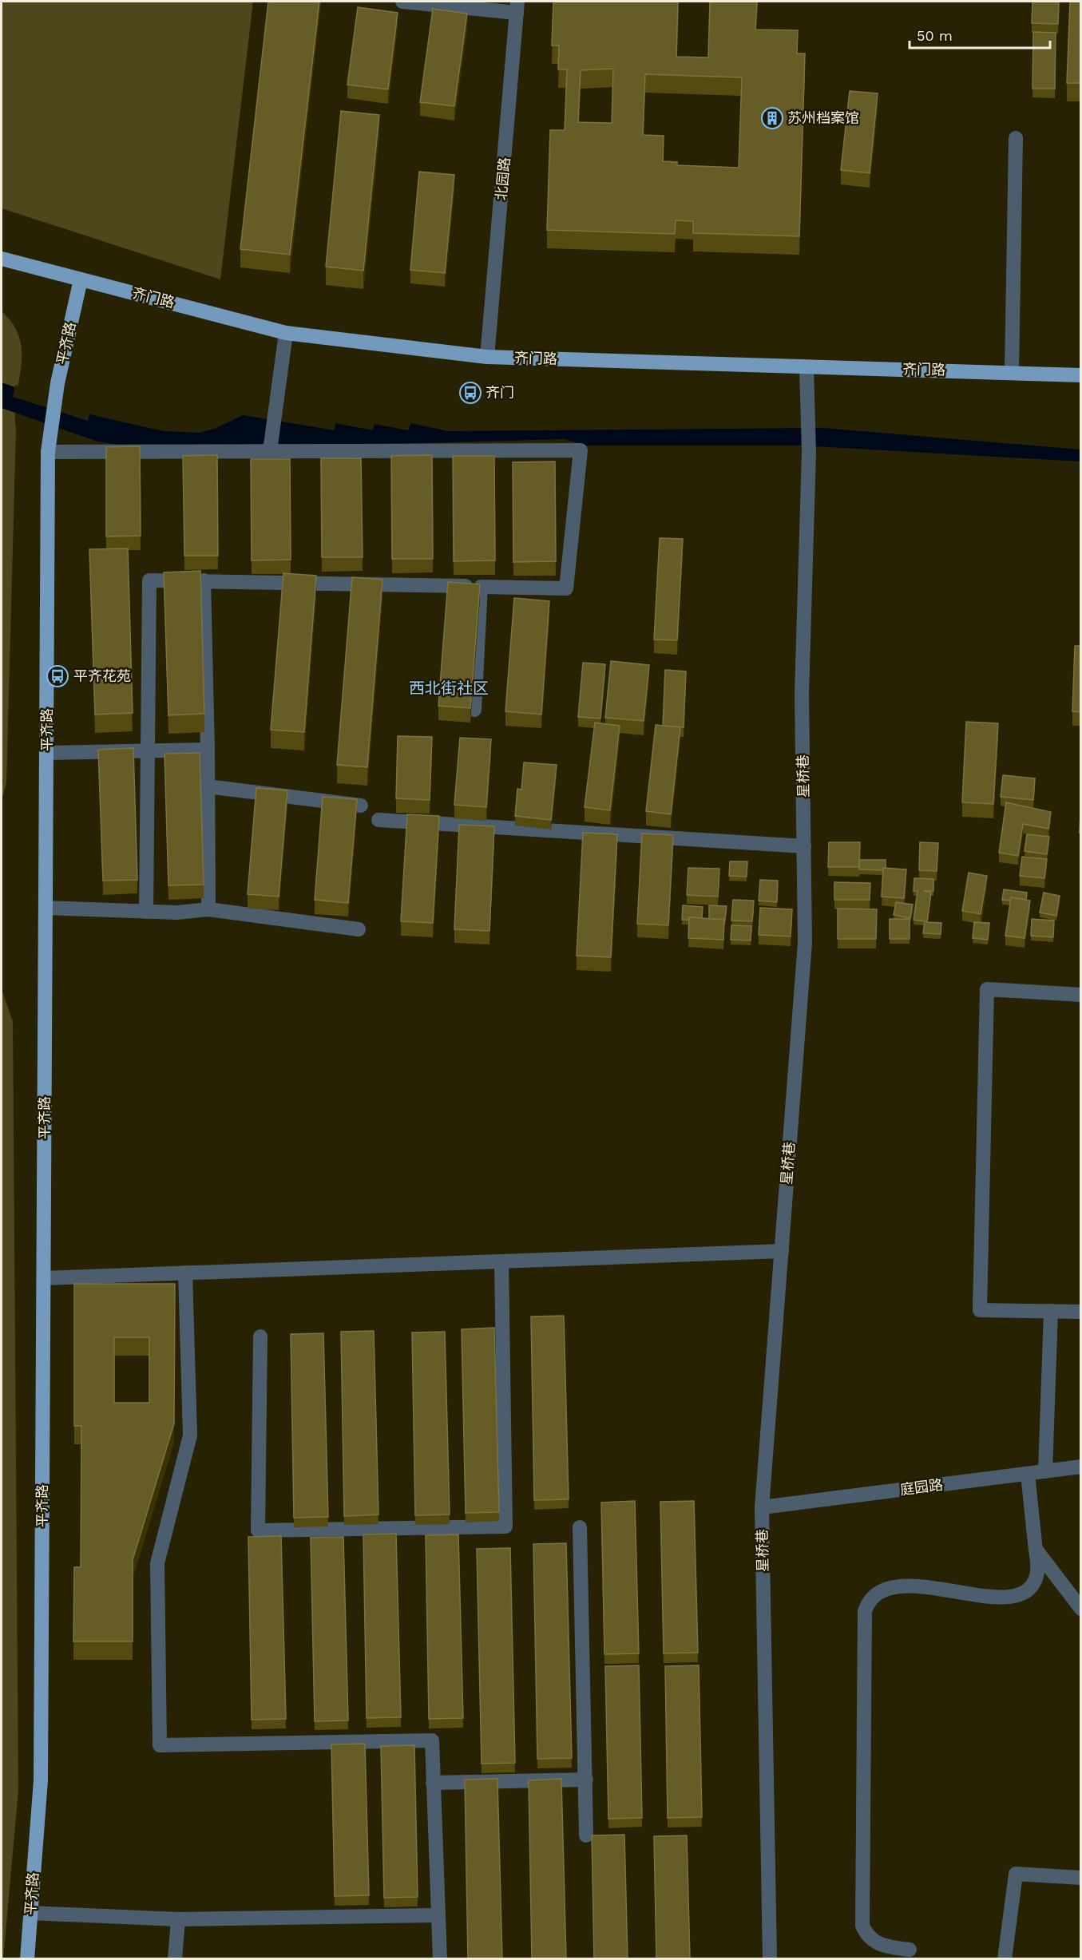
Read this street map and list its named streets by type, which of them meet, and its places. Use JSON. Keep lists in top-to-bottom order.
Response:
{
  "streets": {
    "main road": ["齐门路", "平齐路"],
    "street": ["北园路", "星桥巷", "庭园路"]
  },
  "crossings": [
    ["北园路", "齐门路"],
    ["齐门路", "平齐路"],
    ["齐门路", "星桥巷"],
    ["星桥巷", "庭园路"]
  ],
  "districts": ["西北街社区"],
  "places": {
    "building": ["苏州档案馆"],
    "bus stop": ["齐门", "平齐花苑"]
  },
  "scale_bar": "50 m"
}
